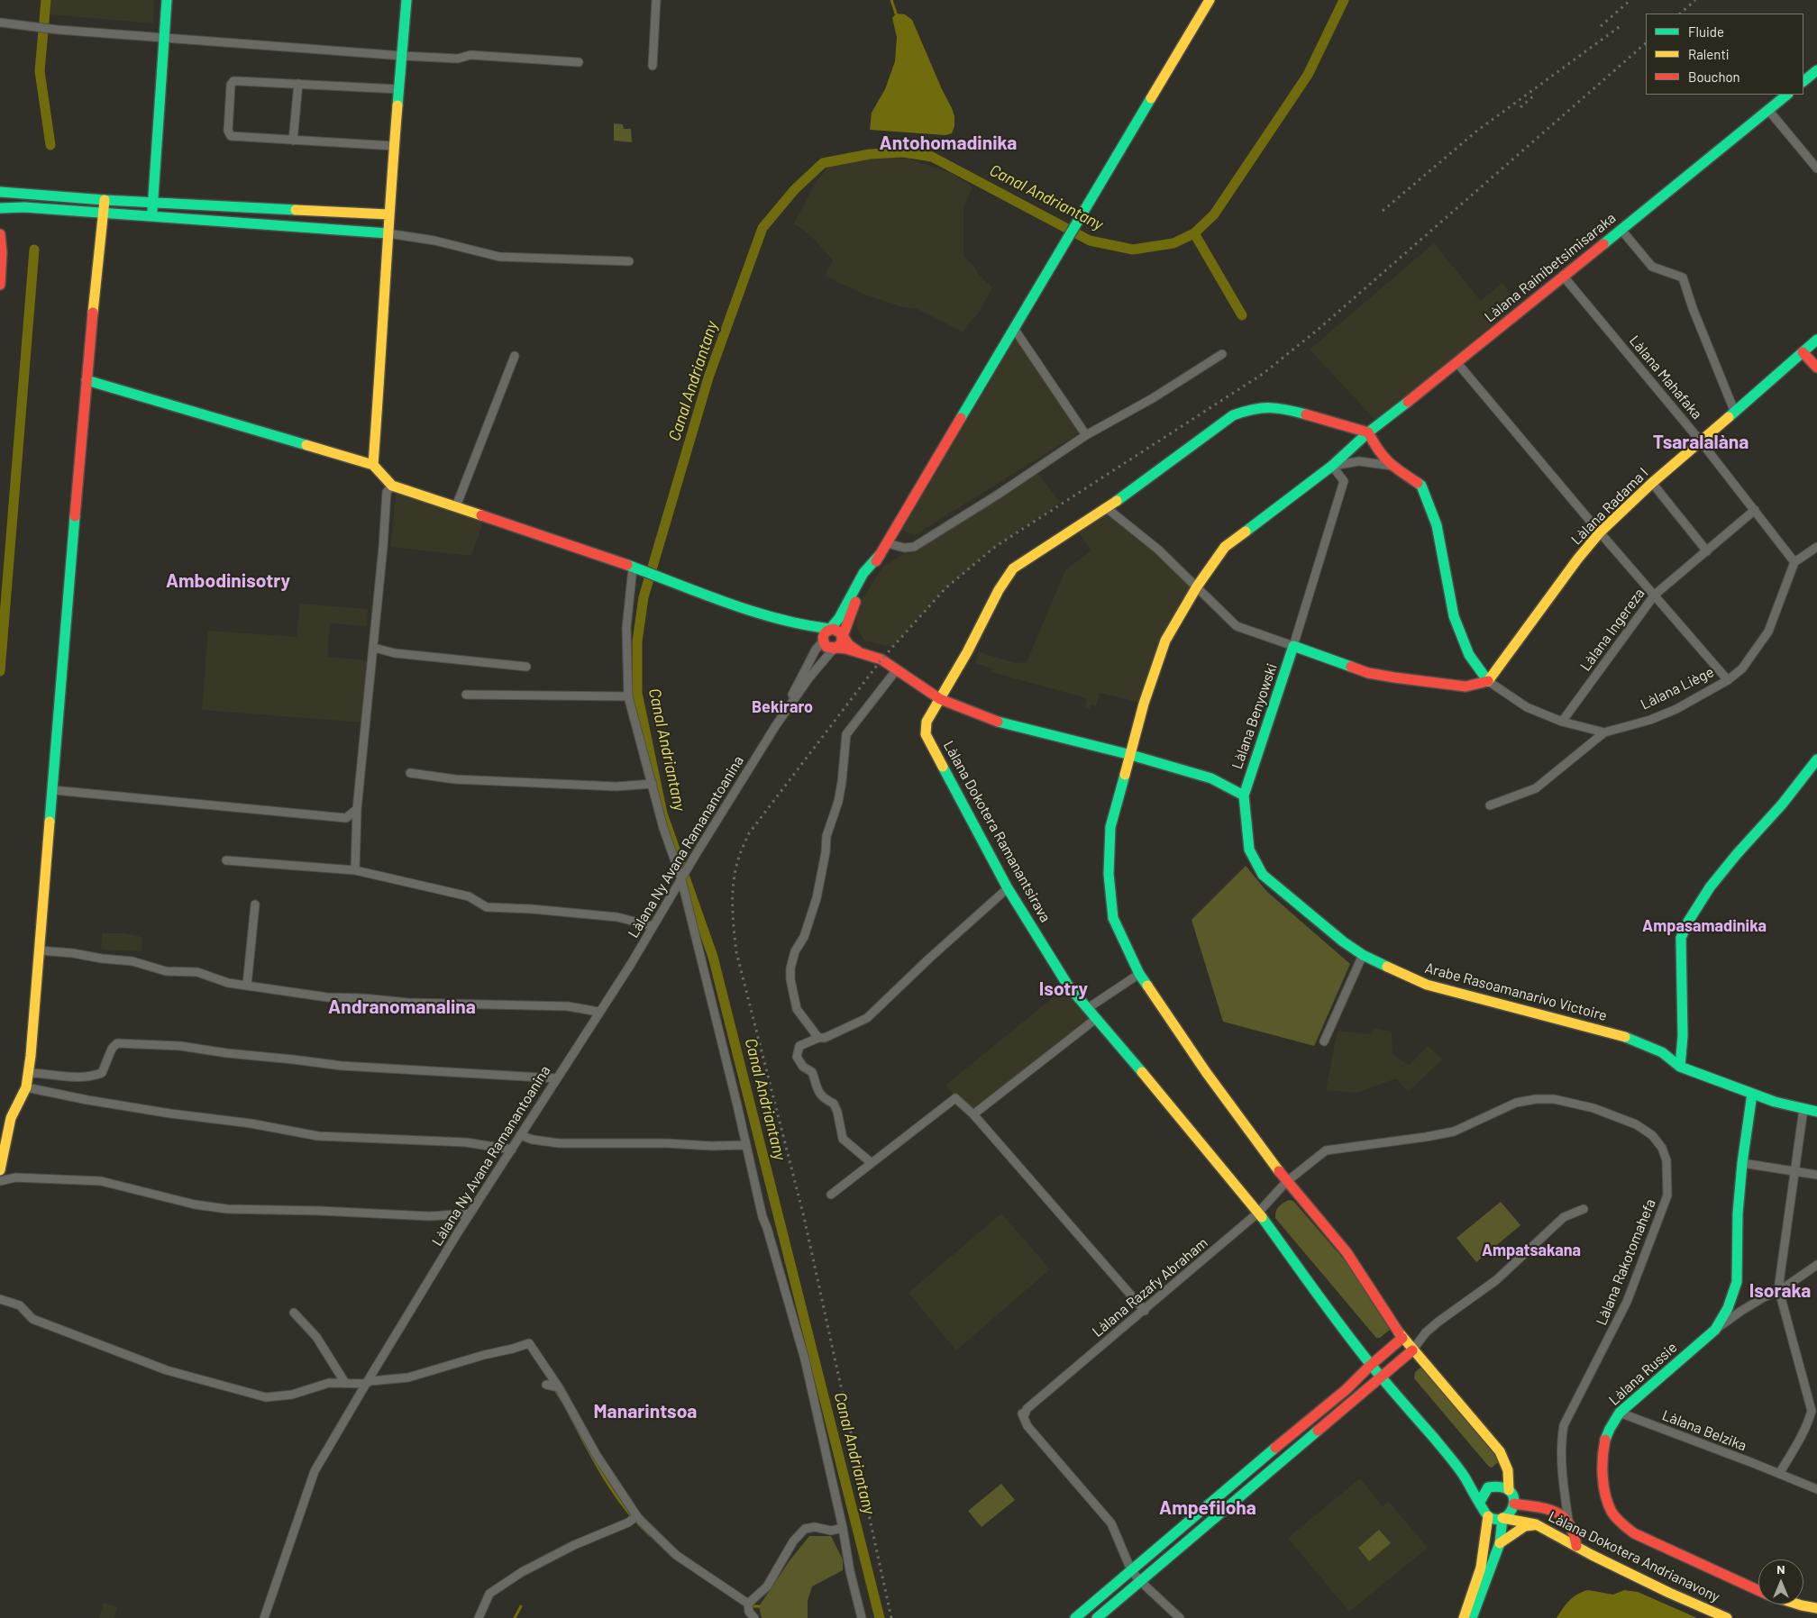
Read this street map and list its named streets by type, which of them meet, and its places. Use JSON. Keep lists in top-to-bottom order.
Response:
{
  "streets": {
    "street": [
      "Làlana Rainibetsimisaraka",
      "Làlana Mahafaka",
      "Làlana Radama I",
      "Làlana Ingereza",
      "Làlana Liège",
      "Làlana Benyowski",
      "Làlana Dokotera Ramanantsirava",
      "Làlana Ny Avana Ramanantoanina",
      "Arabe Rasoamanarivo Victoire",
      "Làlana Rakotomahefa",
      "Làlana Razafy Abraham",
      "Làlana Russie",
      "Làlana Belzika",
      "Làlana Dokotera Andrianavony"
    ]
  },
  "crossings": [
    ["Làlana Rainibetsimisaraka", "Làlana Mahafaka"],
    ["Làlana Rainibetsimisaraka", "Làlana Dokotera Ramanantsirava"],
    ["Làlana Rainibetsimisaraka", "Làlana Rakotomahefa"],
    ["Làlana Rainibetsimisaraka", "Làlana Razafy Abraham"],
    ["Làlana Rainibetsimisaraka", "Làlana Dokotera Andrianavony"],
    ["Làlana Mahafaka", "Làlana Radama I"],
    ["Làlana Mahafaka", "Làlana Ingereza"],
    ["Làlana Mahafaka", "Làlana Liège"],
    ["Làlana Benyowski", "Arabe Rasoamanarivo Victoire"],
    ["Làlana Dokotera Ramanantsirava", "Làlana Razafy Abraham"],
    ["Làlana Dokotera Ramanantsirava", "Làlana Dokotera Andrianavony"],
    ["Arabe Rasoamanarivo Victoire", "Làlana Russie"],
    ["Làlana Rakotomahefa", "Làlana Razafy Abraham"],
    ["Làlana Russie", "Làlana Belzika"]
  ],
  "districts": [
    "Antohomadinika",
    "Tsaralalàna",
    "Ambodinisotry",
    "Bekiraro",
    "Ampasamadinika",
    "Isotry",
    "Andranomanalina",
    "Ampatsakana",
    "Isoraka",
    "Manarintsoa",
    "Ampefiloha"
  ],
  "water": ["Canal Andriantany"],
  "legend": ["Fluide", "Ralenti", "Bouchon"],
  "north": "top"
}
